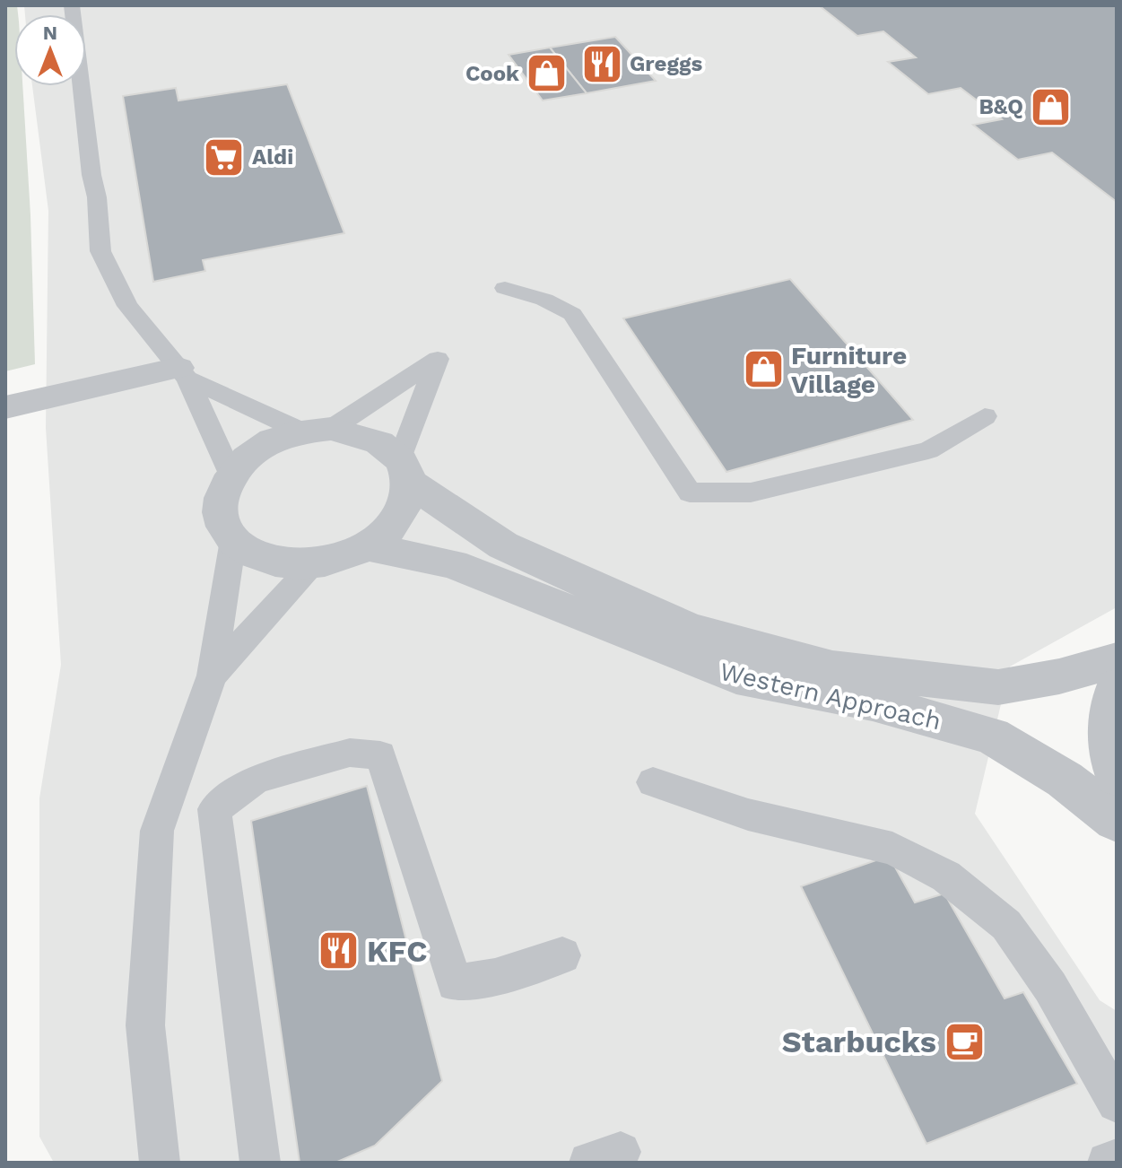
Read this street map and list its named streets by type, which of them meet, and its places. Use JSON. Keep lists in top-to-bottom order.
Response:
{
  "streets": {
    "street": ["Western Approach"]
  },
  "places": {
    "restaurant": ["Greggs", "KFC"],
    "shop": ["Cook", "B&Q", "Furniture Village"],
    "supermarket": ["Aldi"],
    "cafe": ["Starbucks"]
  },
  "north": "top"
}
